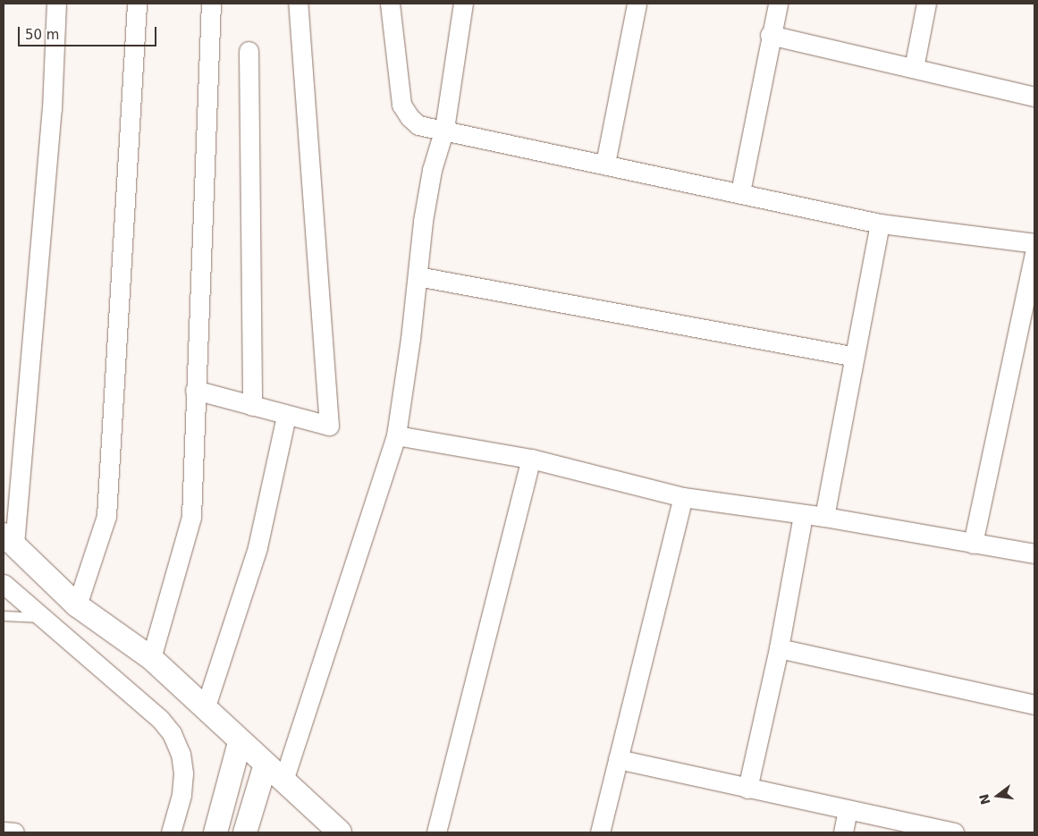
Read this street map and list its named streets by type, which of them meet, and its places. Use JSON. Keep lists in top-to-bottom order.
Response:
{
  "scale_bar": "50 m",
  "north": "left"
}
